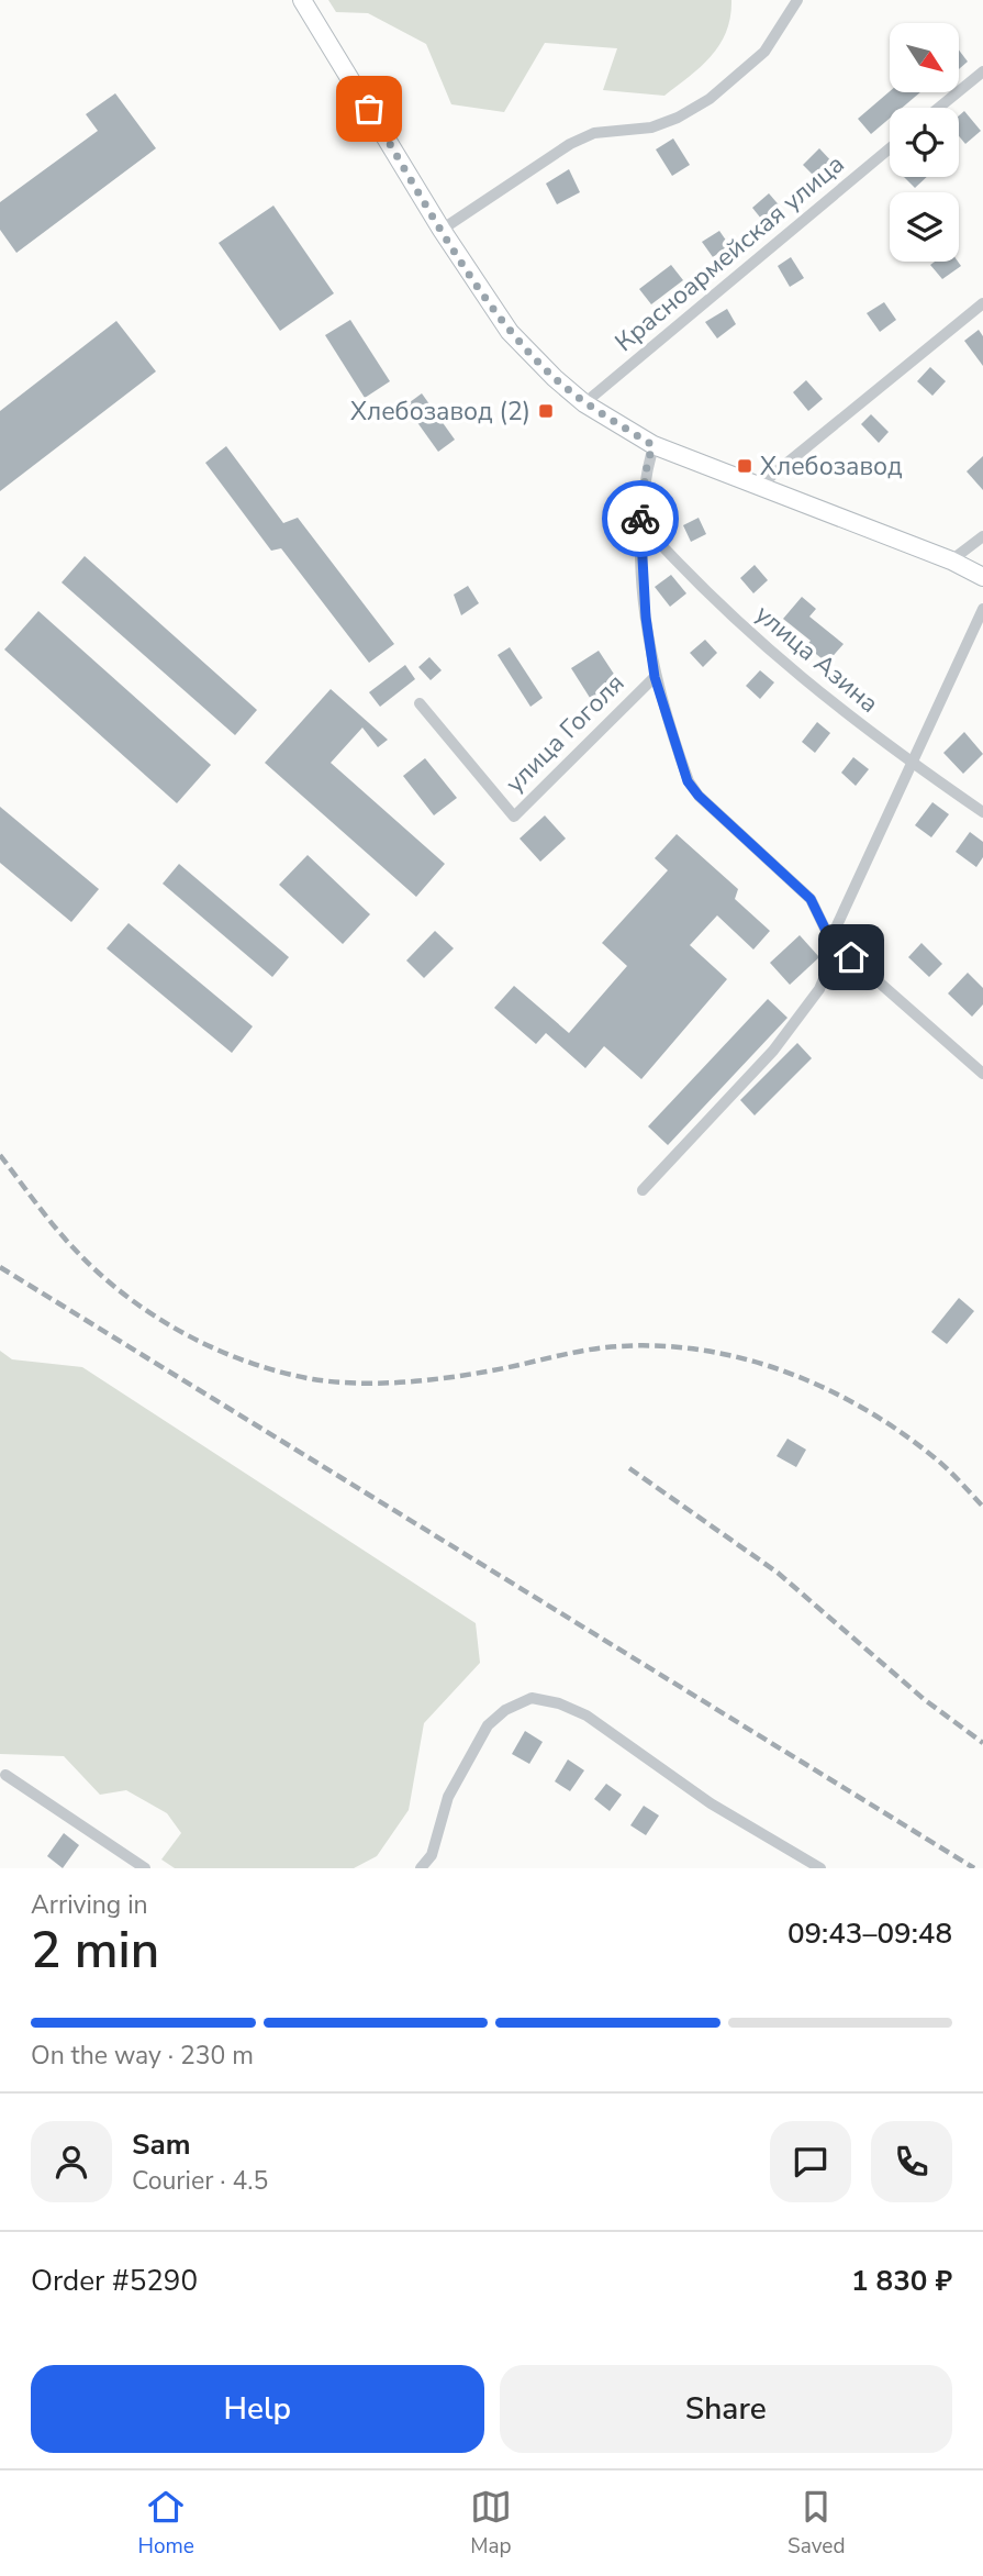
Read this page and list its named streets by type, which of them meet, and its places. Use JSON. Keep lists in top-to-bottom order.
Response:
{
  "streets": {
    "street": ["Красноармейская улица", "улица Азина", "улица Гоголя"]
  },
  "crossings": [
    ["улица Азина", "улица Гоголя"]
  ],
  "places": {
    "transit": ["Хлебозавод (2)", "Хлебозавод"]
  },
  "north": "bottom right",
  "page": {
    "heading": ["2 min", "Arriving in", "09:43–09:48"],
    "panel": [
      "Sam",
      "Courier · 4.5",
      "Order #5290",
      "1 830 ₽"
    ],
    "bar": "On the way · 230 m",
    "buttons": ["Help", "Share"],
    "tabs": ["Home", "Map", "Saved"]
  }
}
